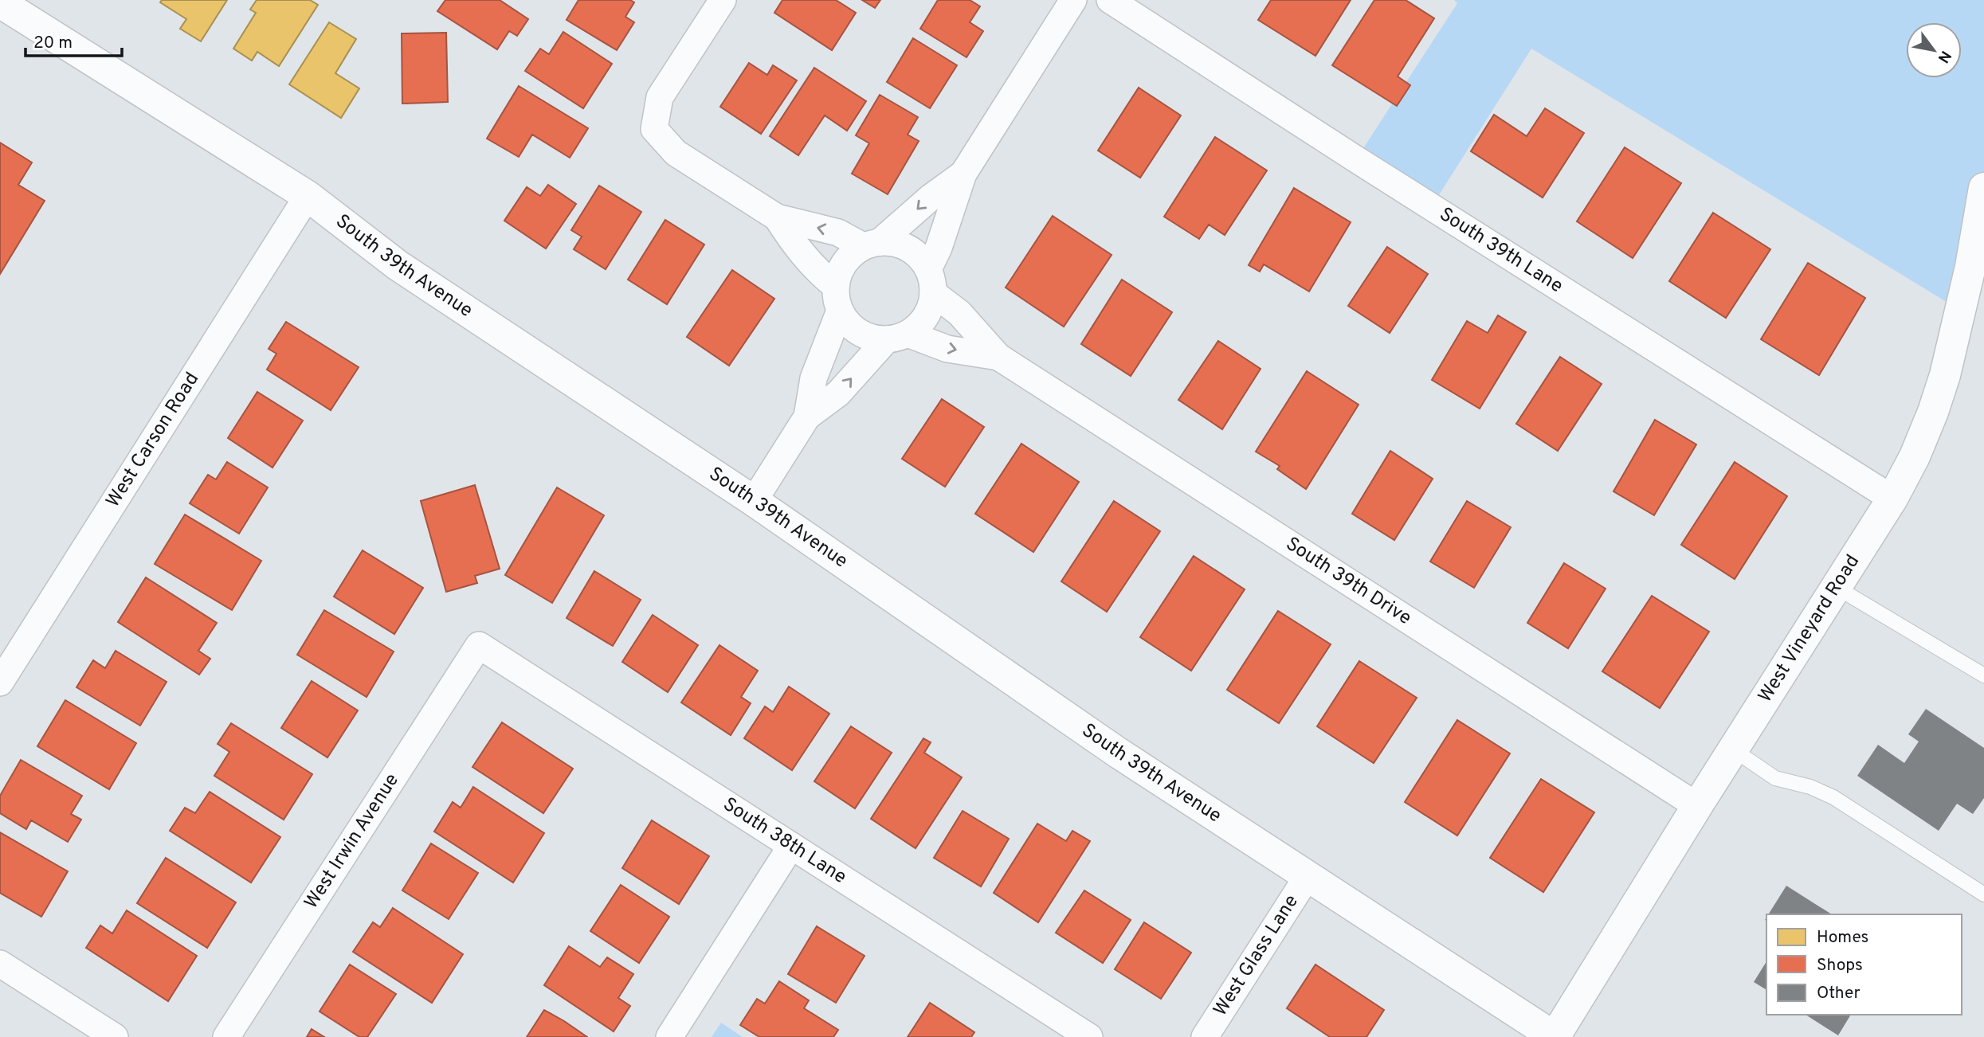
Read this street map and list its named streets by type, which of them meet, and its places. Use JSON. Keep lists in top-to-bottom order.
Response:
{
  "streets": {
    "street": [
      "South 39th Lane",
      "South 39th Avenue",
      "West Carson Road",
      "South 39th Drive",
      "West Vineyard Road",
      "West Irwin Avenue",
      "South 38th Lane",
      "West Glass Lane"
    ]
  },
  "crossings": [
    ["South 39th Lane", "West Vineyard Road"],
    ["South 39th Avenue", "West Carson Road"],
    ["South 39th Avenue", "West Vineyard Road"],
    ["South 39th Avenue", "West Glass Lane"],
    ["South 39th Drive", "West Vineyard Road"],
    ["West Irwin Avenue", "South 38th Lane"]
  ],
  "legend": ["Homes", "Shops", "Other"],
  "scale_bar": "20 m",
  "north": "bottom right"
}
